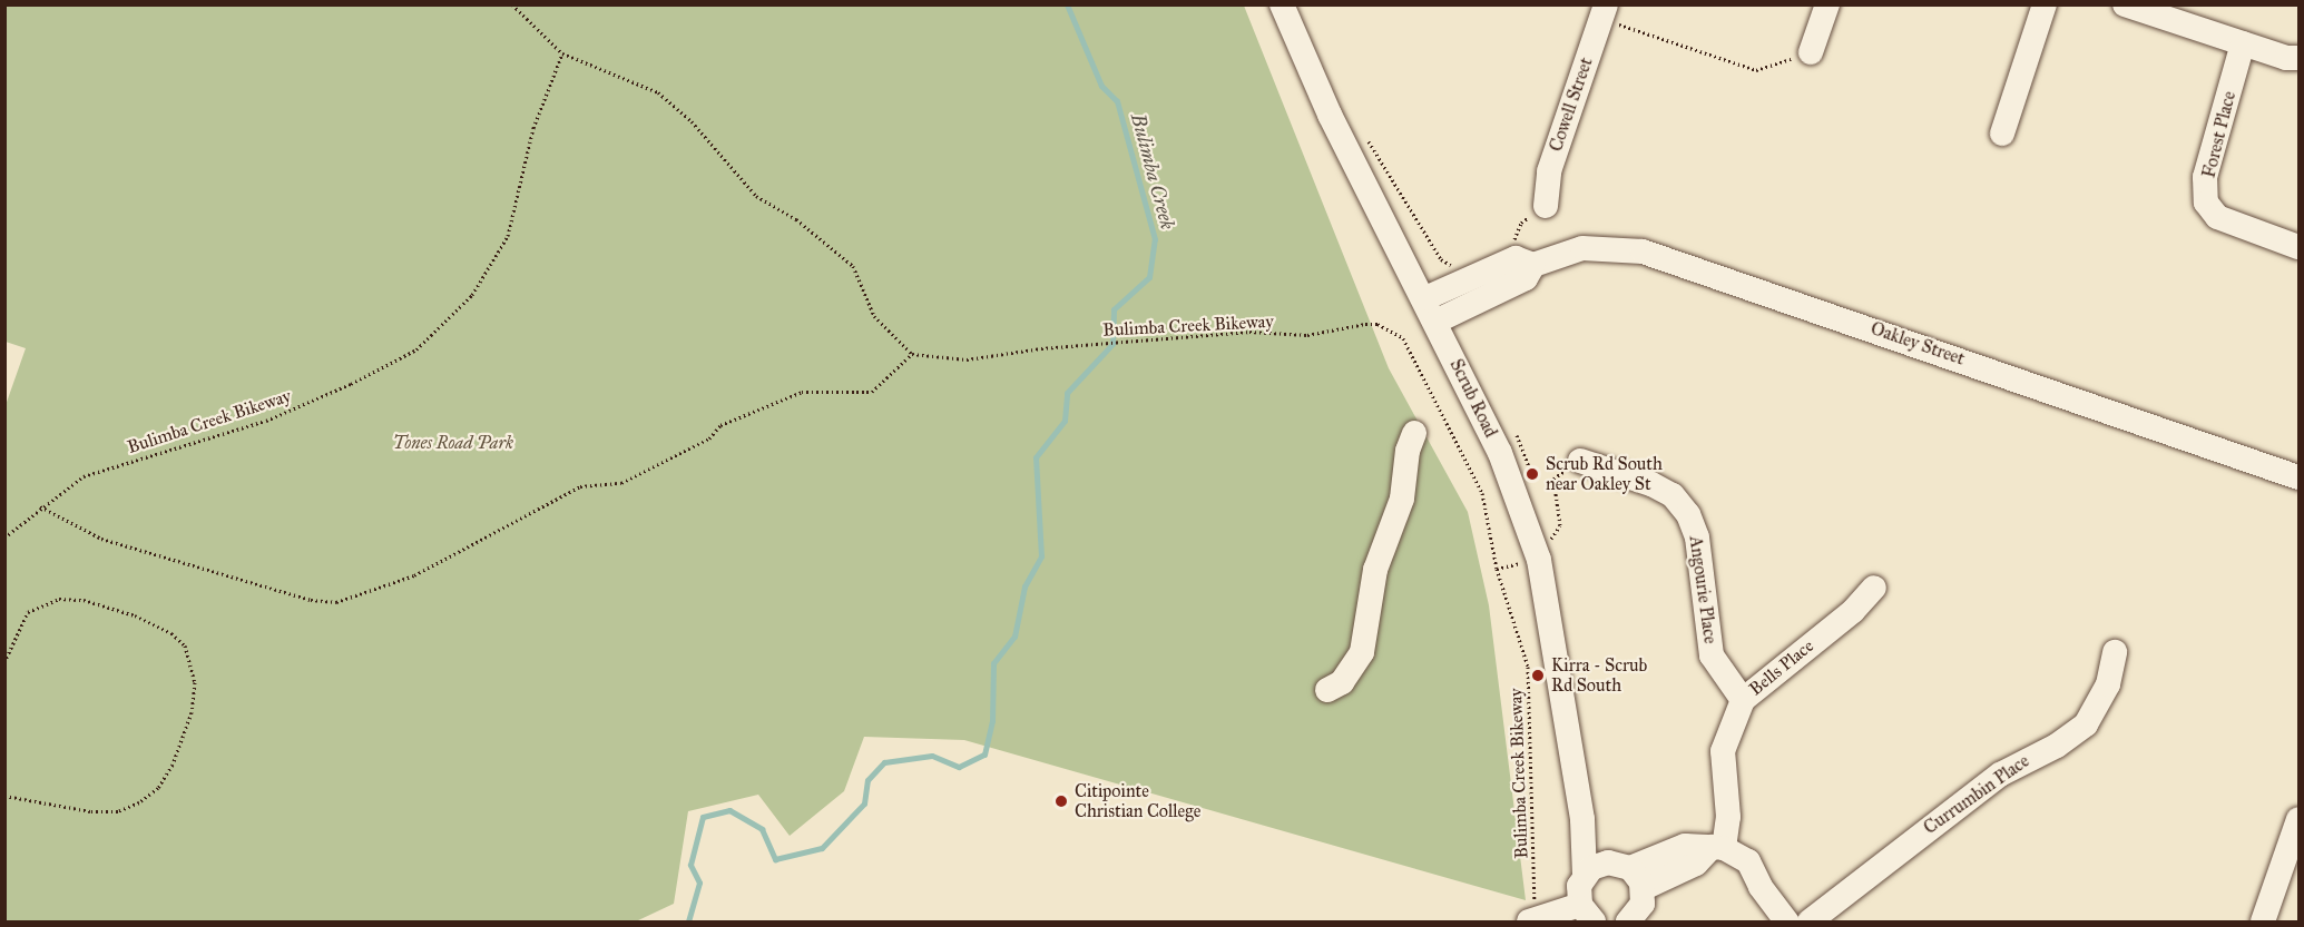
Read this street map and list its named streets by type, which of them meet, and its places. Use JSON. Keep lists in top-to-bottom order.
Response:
{
  "streets": {
    "street": [
      "Cowell Street",
      "Forest Place",
      "Oakley Street",
      "Scrub Road",
      "Angourie Place",
      "Bells Place",
      "Currumbin Place"
    ],
    "path": ["Bulimba Creek Bikeway"]
  },
  "crossings": [
    ["Oakley Street", "Scrub Road"],
    ["Angourie Place", "Bells Place"]
  ],
  "water": ["Bulimba Creek"],
  "parks": ["Tones Road Park"],
  "places": ["Scrub Rd South near Oakley St", "Kirra - Scrub Rd South", "Citipointe Christian College"]
}
